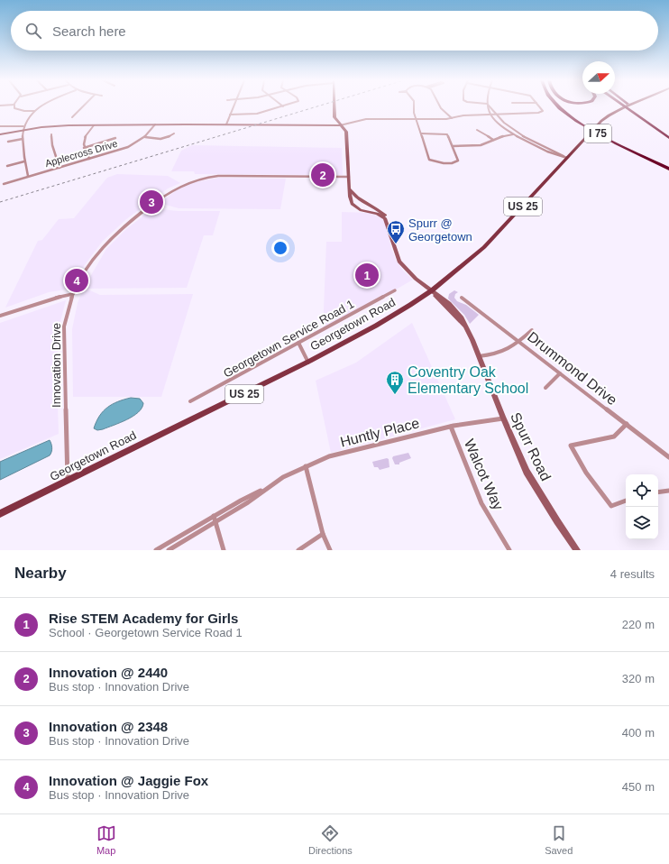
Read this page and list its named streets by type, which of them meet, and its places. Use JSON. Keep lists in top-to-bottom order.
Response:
{
  "streets": {
    "highway": ["I 75"],
    "main road": ["US 25", "Georgetown Road"],
    "street": [
      "Applecross Drive",
      "Georgetown Service Road 1",
      "Innovation Drive",
      "Drummond Drive",
      "Huntly Place",
      "Spurr Road",
      "Walcot Way"
    ]
  },
  "crossings": [
    ["Georgetown Road", "Innovation Drive"],
    ["Georgetown Road", "Spurr Road"],
    ["Innovation Drive", "Spurr Road"],
    ["Huntly Place", "Spurr Road"],
    ["Huntly Place", "Walcot Way"]
  ],
  "places": {
    "bus stop": ["Spurr @ Georgetown"],
    "building": ["Coventry Oak Elementary School"]
  },
  "north": "right",
  "page": {
    "search": "Search here",
    "pins": [
      "2",
      "3",
      "1",
      "4"
    ],
    "heading": ["Nearby", "4 results"],
    "list": [
      {
        "mark": "1",
        "name": "Rise STEM Academy for Girls",
        "note": "School · Georgetown Service Road 1",
        "value": "220 m"
      },
      {
        "mark": "2",
        "name": "Innovation @ 2440",
        "note": "Bus stop · Innovation Drive",
        "value": "320 m"
      },
      {
        "mark": "3",
        "name": "Innovation @ 2348",
        "note": "Bus stop · Innovation Drive",
        "value": "400 m"
      },
      {
        "mark": "4",
        "name": "Innovation @ Jaggie Fox",
        "note": "Bus stop · Innovation Drive",
        "value": "450 m"
      }
    ],
    "nav": ["Map", "Directions", "Saved"]
  }
}
